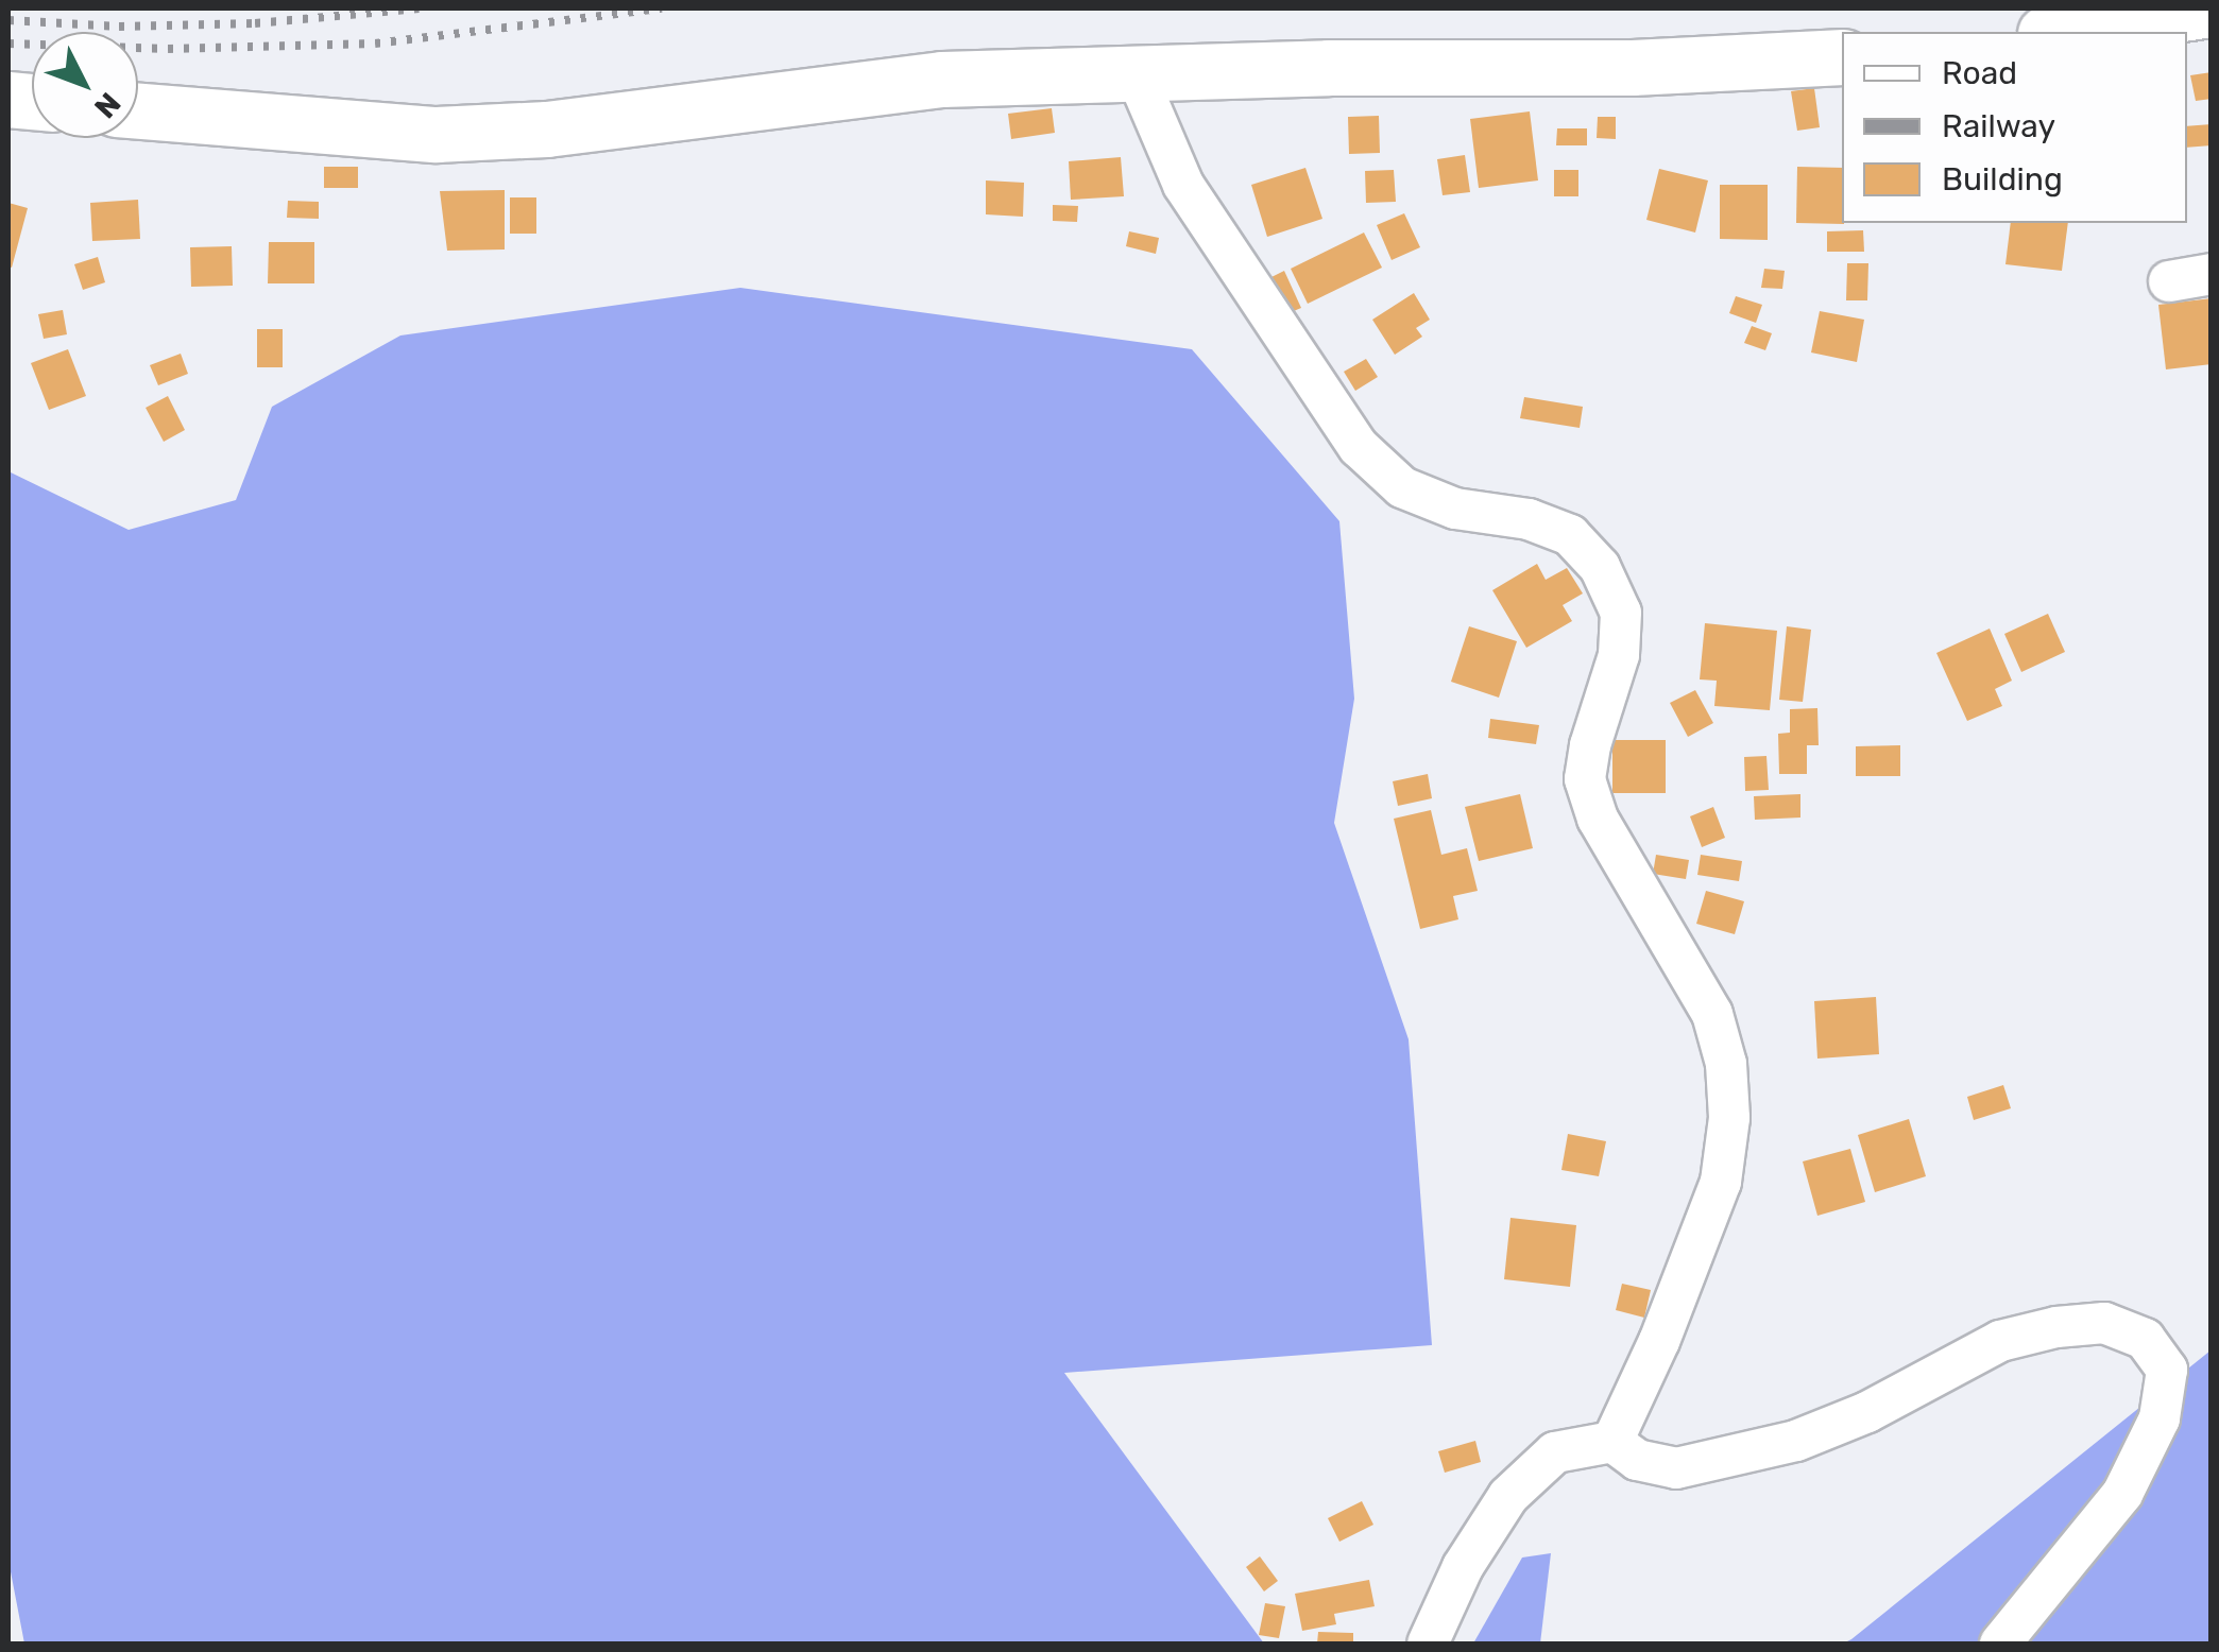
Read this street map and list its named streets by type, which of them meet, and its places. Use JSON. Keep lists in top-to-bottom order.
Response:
{
  "legend": ["Road", "Railway", "Building"],
  "north": "bottom right"
}
